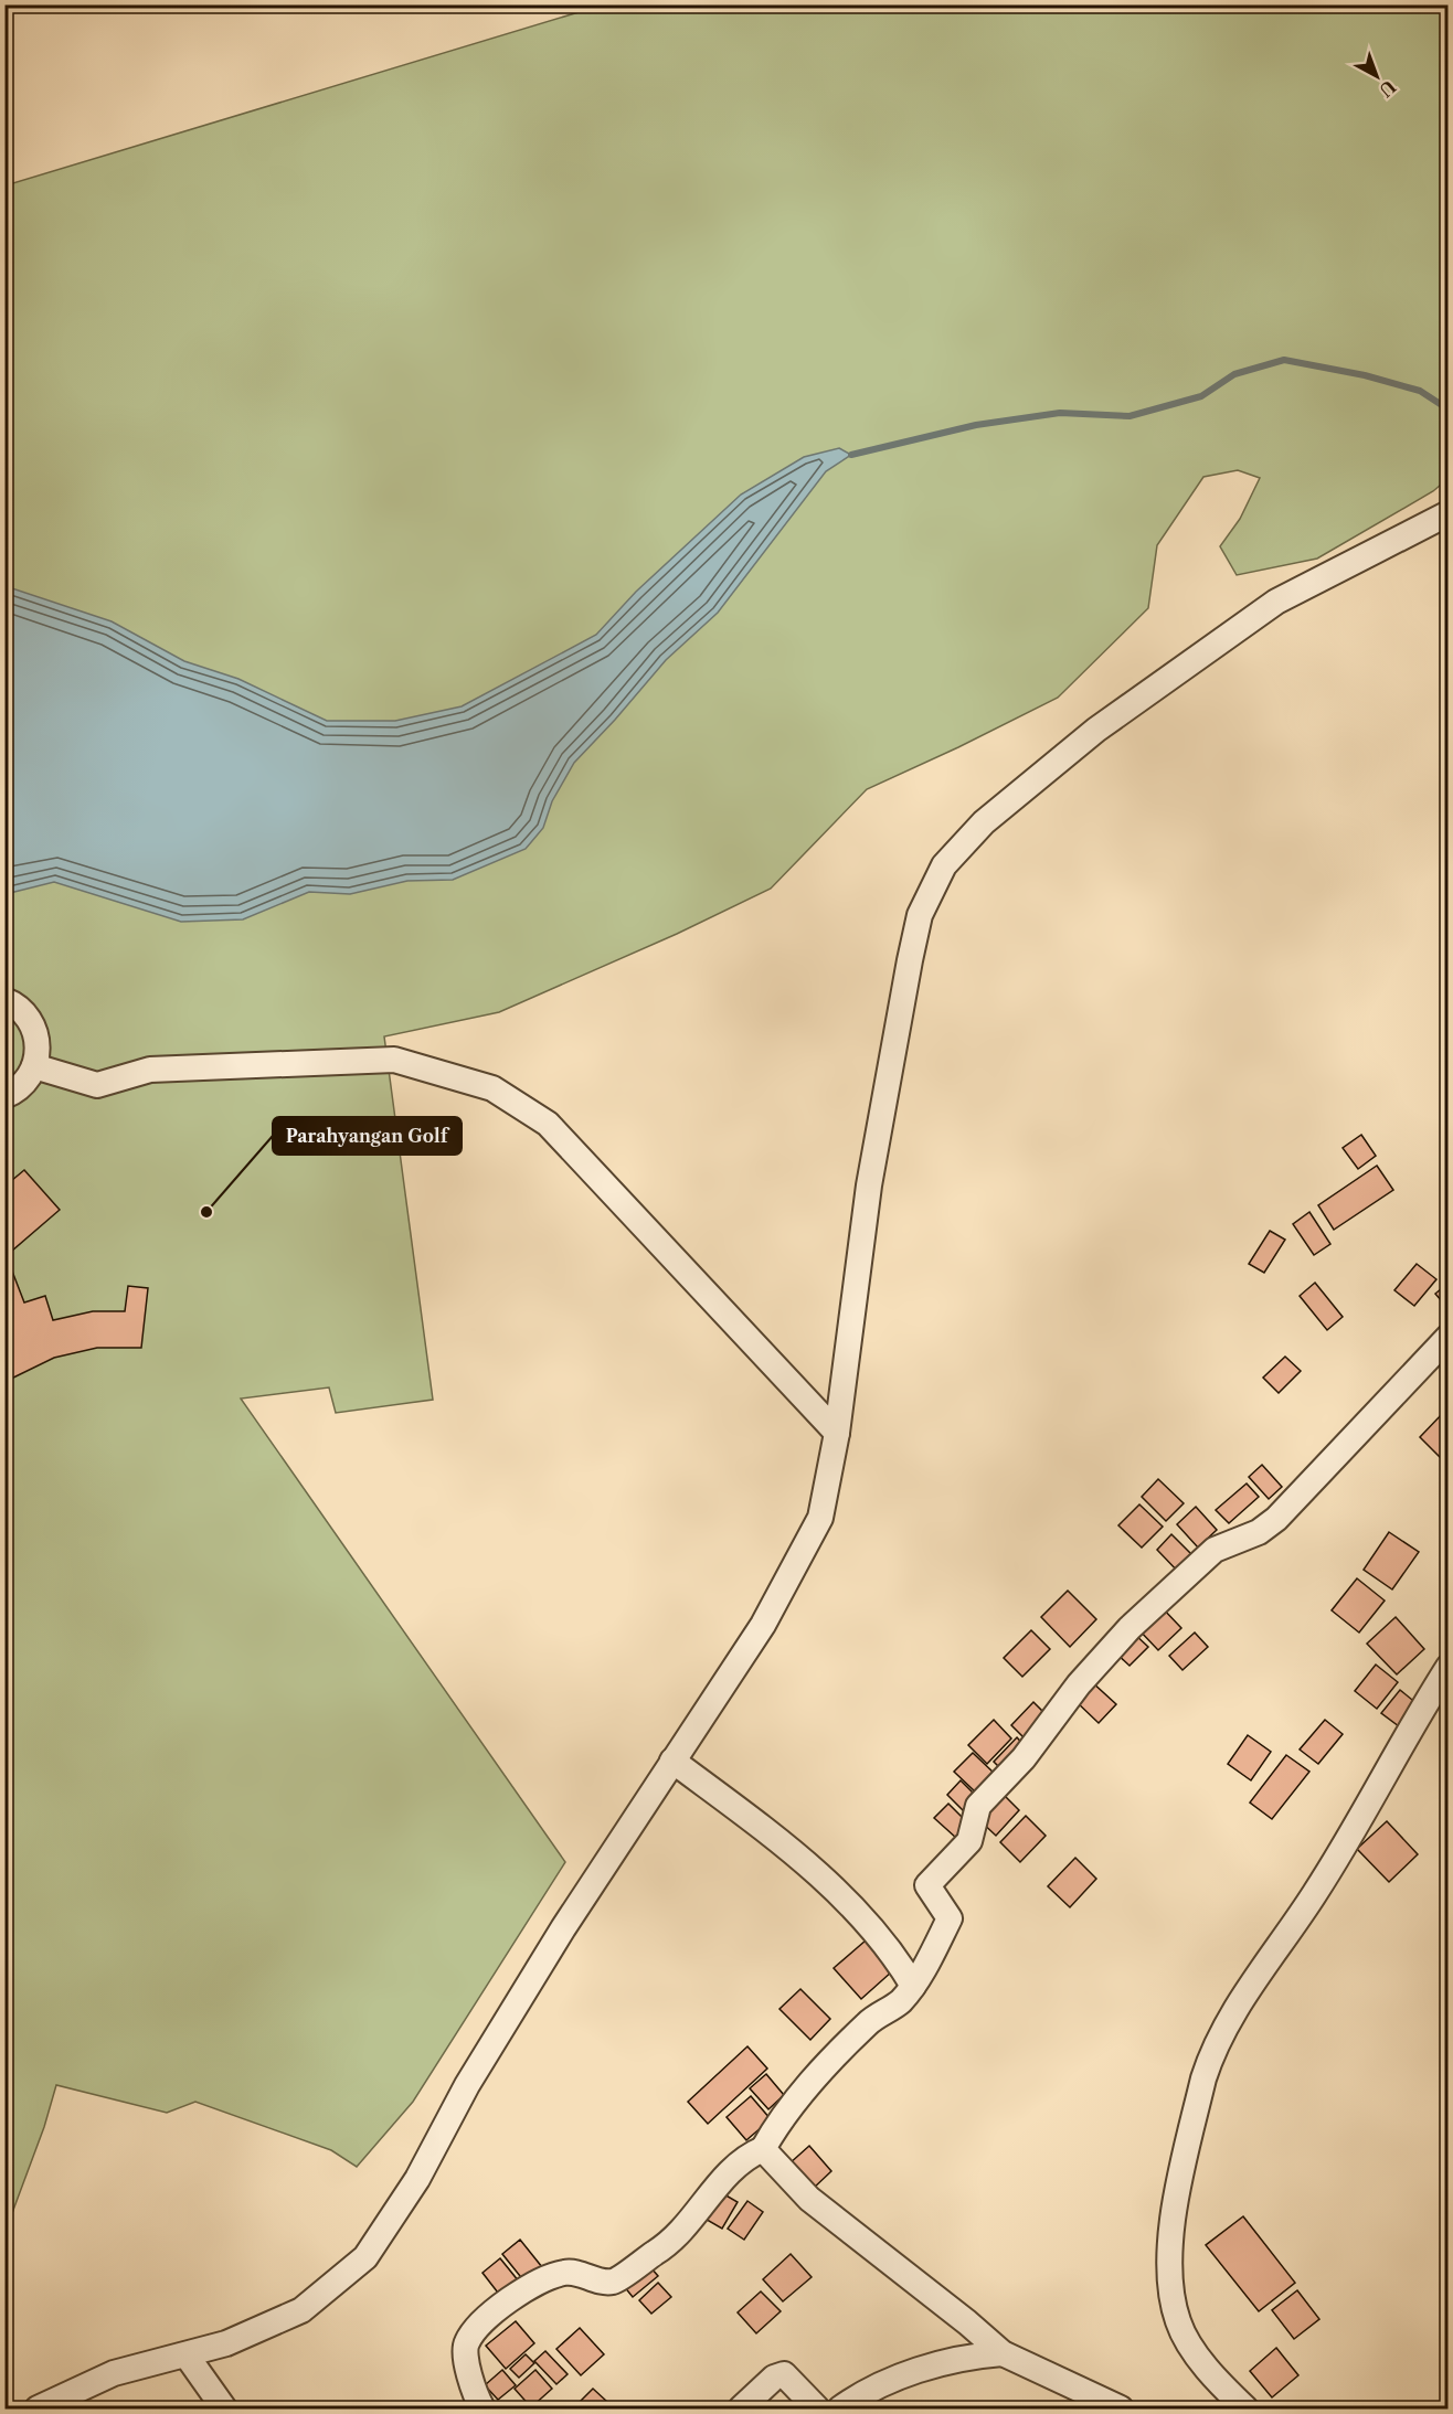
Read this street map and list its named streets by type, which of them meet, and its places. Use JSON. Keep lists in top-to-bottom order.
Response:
{
  "places": ["Parahyangan Golf"],
  "north": "bottom right"
}
